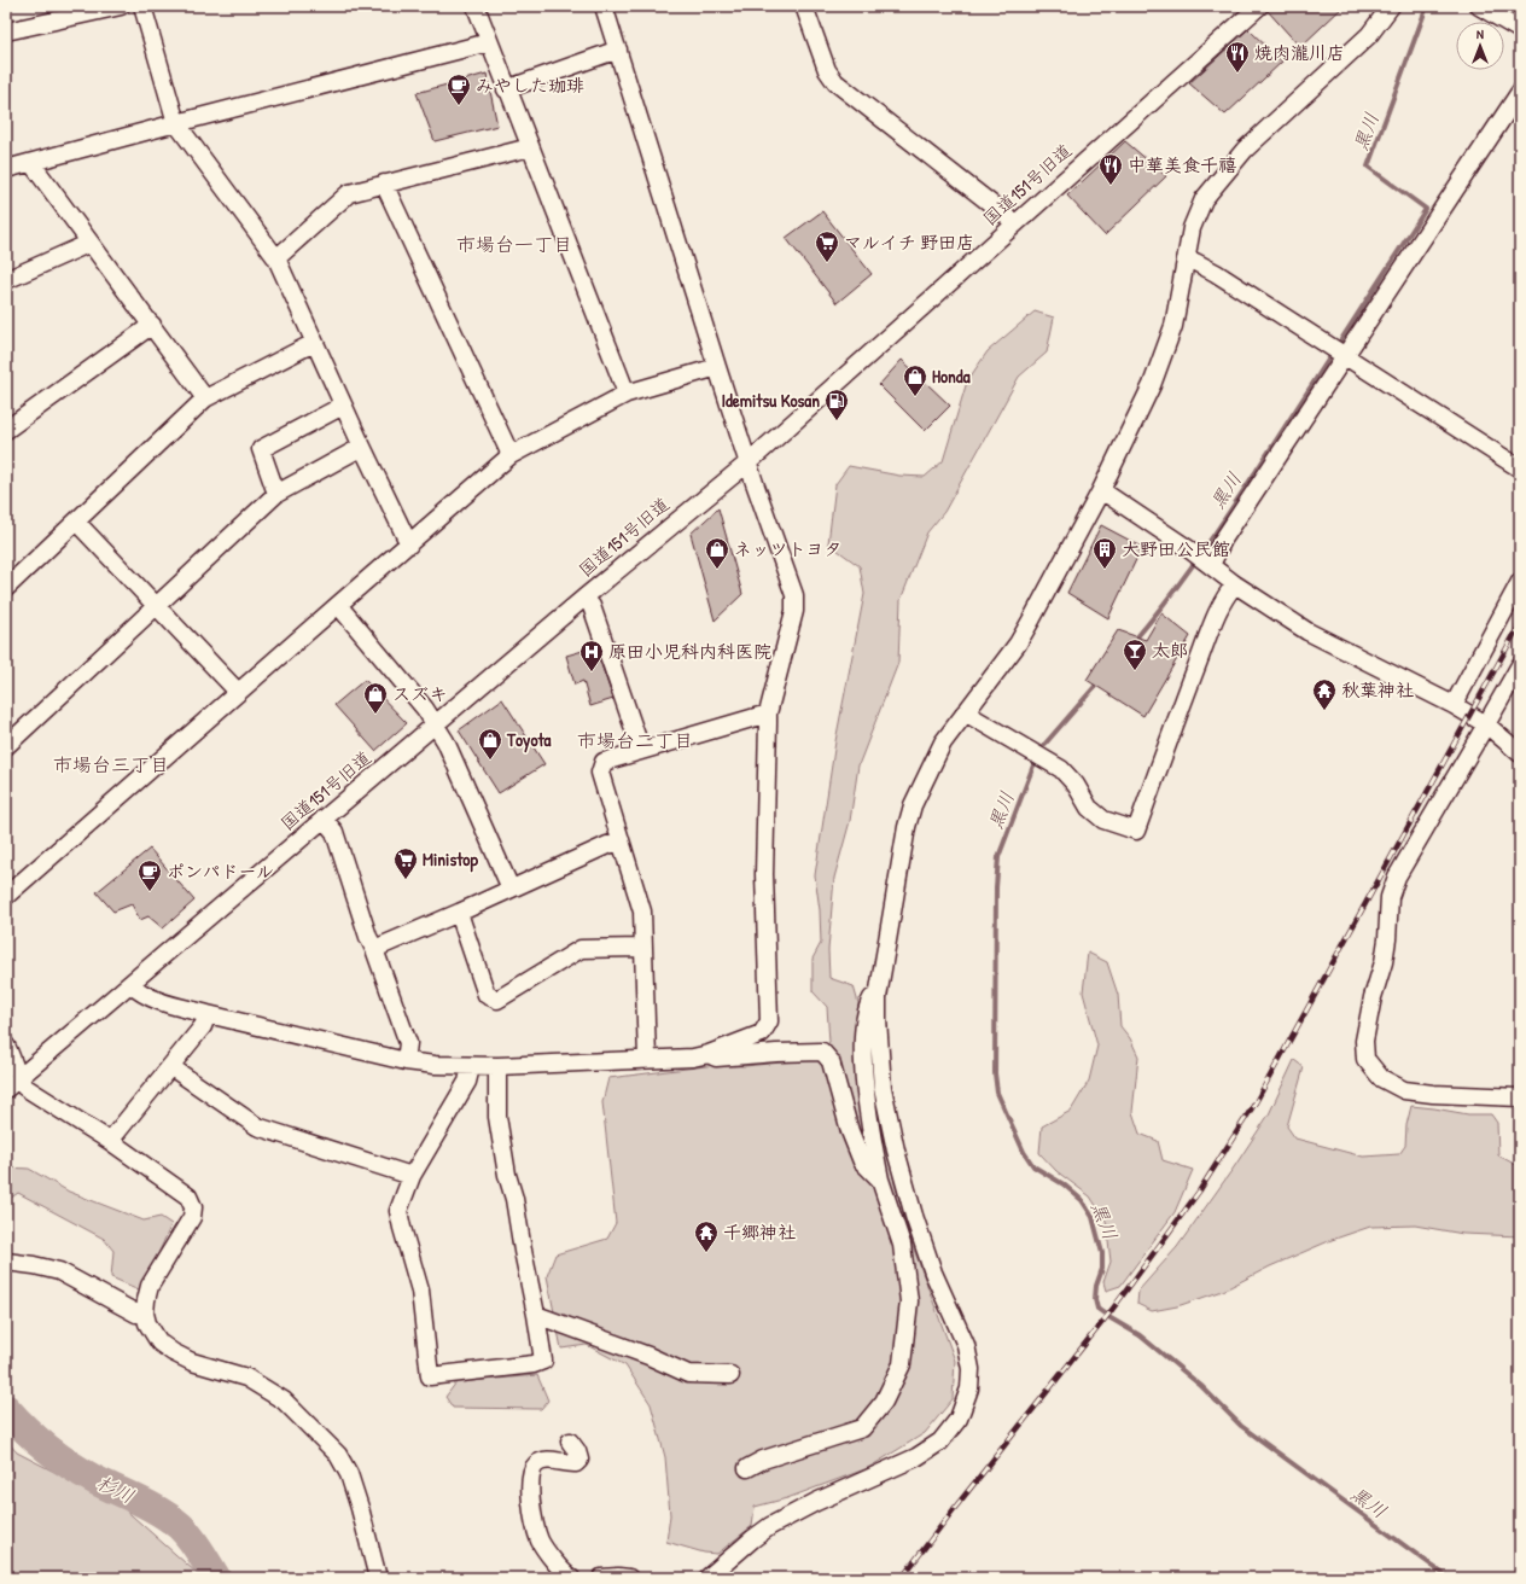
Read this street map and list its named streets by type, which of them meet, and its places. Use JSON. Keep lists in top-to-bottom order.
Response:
{
  "streets": {
    "street": ["国道151号旧道"]
  },
  "districts": ["市場台一丁目", "市場台二丁目", "市場台三丁目"],
  "water": ["黒川", "杉川"],
  "places": {
    "restaurant": ["焼肉瀧川店", "中華美食千禧"],
    "cafe": ["みやした珈琲", "ポンパドール"],
    "supermarket": ["マルイチ 野田店", "Ministop"],
    "shop": [
      "Honda",
      "ネッツトヨタ",
      "スズキ",
      "Toyota"
    ],
    "fuel station": ["Idemitsu Kosan"],
    "building": ["大野田公民館"],
    "bar": ["太郎"],
    "hospital": ["原田小児科内科医院"],
    "temple": ["秋葉神社", "千郷神社"]
  },
  "north": "top"
}
